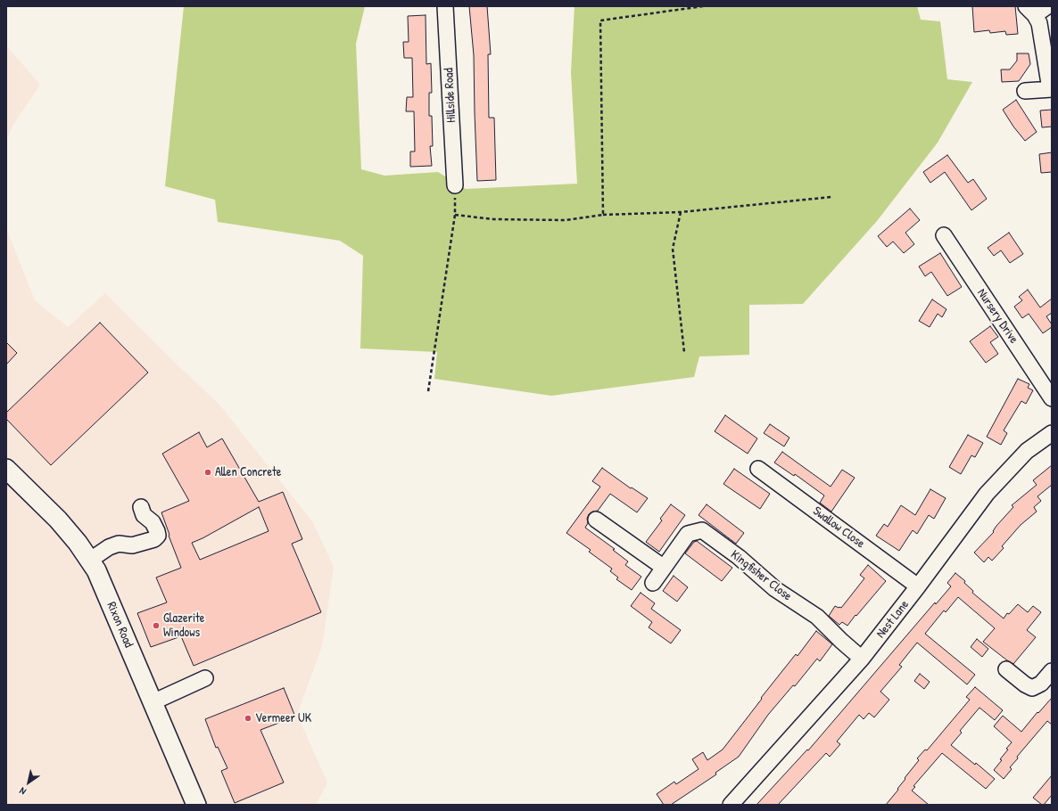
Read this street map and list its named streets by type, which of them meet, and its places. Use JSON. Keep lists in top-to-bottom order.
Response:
{
  "streets": {
    "main road": ["Rixon Road"],
    "street": [
      "Hillside Road",
      "Nursery Drive",
      "Swallow Close",
      "Kingfisher Close",
      "Nest Lane"
    ]
  },
  "crossings": [
    ["Swallow Close", "Nest Lane"],
    ["Kingfisher Close", "Nest Lane"]
  ],
  "places": ["Allen Concrete", "Glazerite Windows", "Vermeer UK"],
  "north": "bottom left"
}
